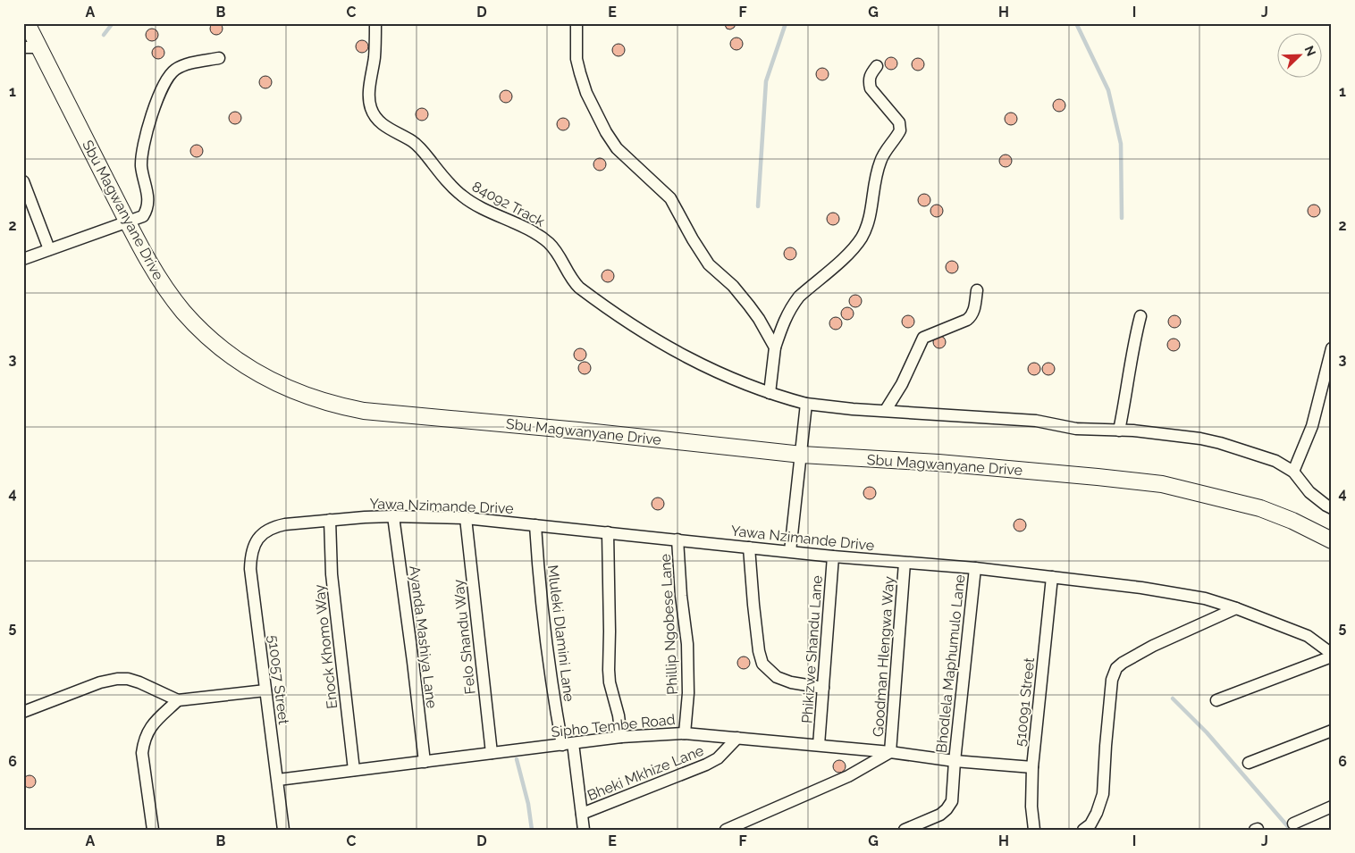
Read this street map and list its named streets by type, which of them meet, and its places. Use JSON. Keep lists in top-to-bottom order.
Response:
{
  "streets": {
    "main road": ["Sbu Magwanyane Drive"],
    "street": [
      "84092 Track",
      "Yawa Nzimande Drive",
      "Phillip Ngobese Lane",
      "Mluleki Dlamini Lane",
      "Ayanda Mashiya Lane",
      "Felo Shandu Way",
      "Enock Khomo Way",
      "Phikizwe Shandu Lane",
      "Goodman Hlengwa Way",
      "Bhodlela Maphumulo Lane",
      "510057 Street",
      "510091 Street",
      "Sipho Tembe Road",
      "Bheki Mkhize Lane"
    ]
  },
  "crossings": [
    ["Yawa Nzimande Drive", "Phillip Ngobese Lane"],
    ["Yawa Nzimande Drive", "Mluleki Dlamini Lane"],
    ["Yawa Nzimande Drive", "Ayanda Mashiya Lane"],
    ["Yawa Nzimande Drive", "Felo Shandu Way"],
    ["Yawa Nzimande Drive", "Enock Khomo Way"],
    ["Yawa Nzimande Drive", "Phikizwe Shandu Lane"],
    ["Yawa Nzimande Drive", "Goodman Hlengwa Way"],
    ["Yawa Nzimande Drive", "Bhodlela Maphumulo Lane"],
    ["Yawa Nzimande Drive", "510057 Street"],
    ["Yawa Nzimande Drive", "510091 Street"],
    ["Phillip Ngobese Lane", "Sipho Tembe Road"],
    ["Mluleki Dlamini Lane", "Sipho Tembe Road"],
    ["Mluleki Dlamini Lane", "Bheki Mkhize Lane"],
    ["Ayanda Mashiya Lane", "Sipho Tembe Road"],
    ["Felo Shandu Way", "Sipho Tembe Road"],
    ["Enock Khomo Way", "Sipho Tembe Road"],
    ["Phikizwe Shandu Lane", "Sipho Tembe Road"],
    ["Goodman Hlengwa Way", "Sipho Tembe Road"],
    ["Bhodlela Maphumulo Lane", "Sipho Tembe Road"],
    ["510057 Street", "Sipho Tembe Road"],
    ["510091 Street", "Sipho Tembe Road"],
    ["Sipho Tembe Road", "Bheki Mkhize Lane"]
  ],
  "north": "top right",
  "grid": {
    "columns": [
      "A",
      "B",
      "C",
      "D",
      "E",
      "F",
      "G",
      "H",
      "I",
      "J"
    ],
    "rows": [
      "1",
      "2",
      "3",
      "4",
      "5",
      "6"
    ]
  }
}
